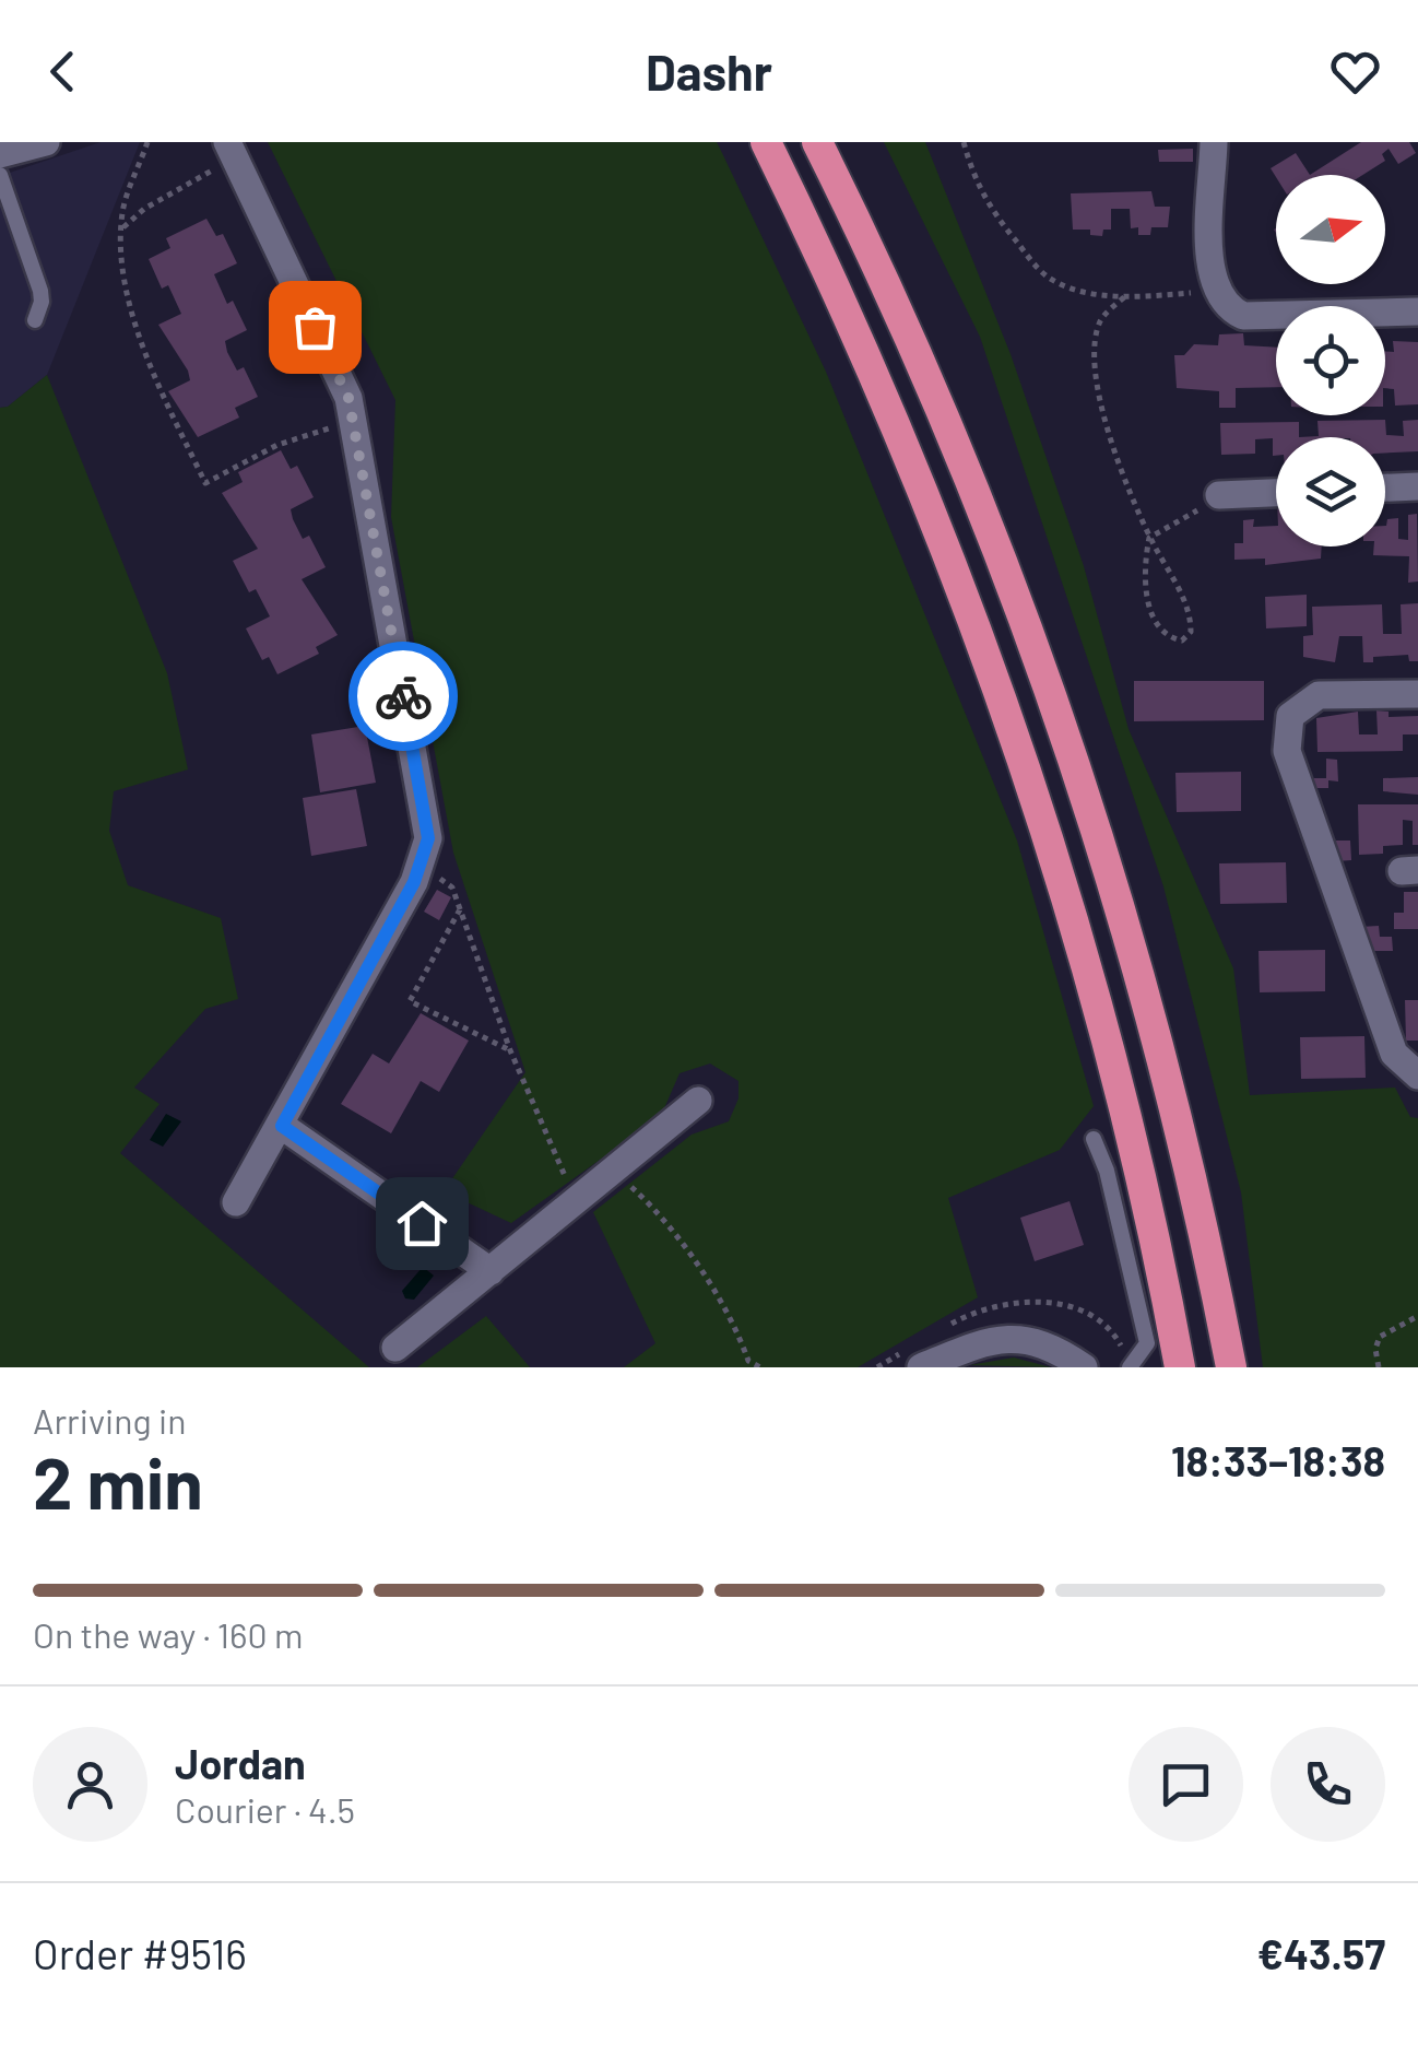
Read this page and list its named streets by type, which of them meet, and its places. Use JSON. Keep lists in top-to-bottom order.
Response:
{
  "north": "right",
  "page": {
    "header": "Dashr",
    "heading": ["2 min", "Arriving in", "18:33–18:38"],
    "panel": [
      "Jordan",
      "Courier · 4.5",
      "Order #9516",
      "€43.57"
    ],
    "bar": "On the way · 160 m"
  }
}
